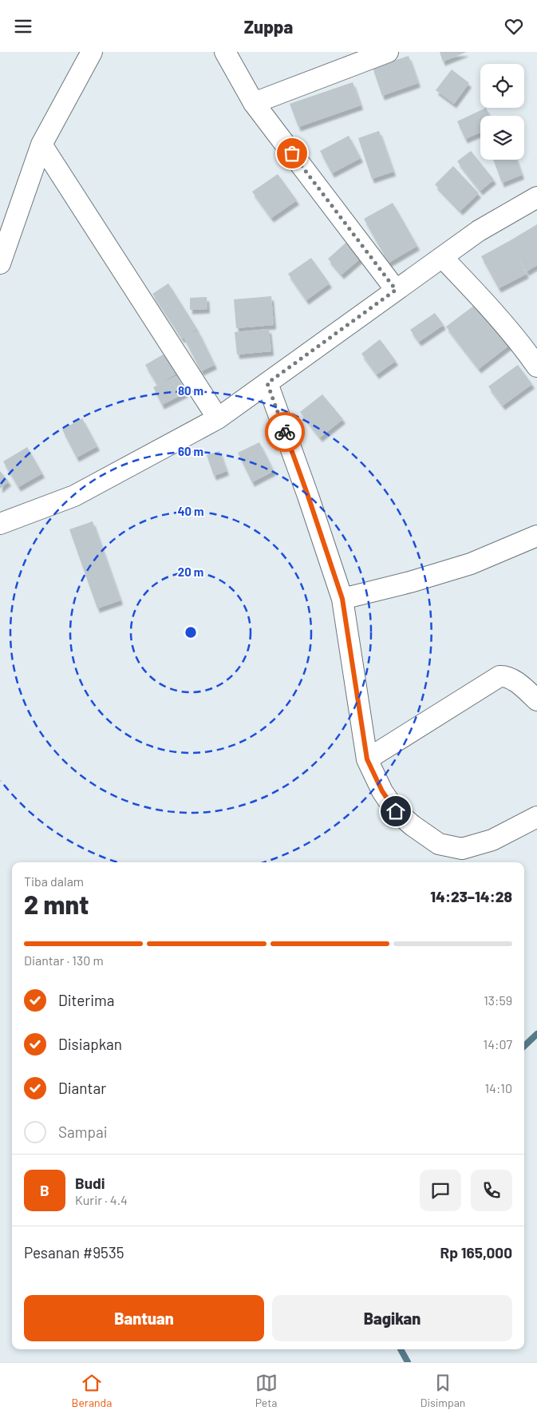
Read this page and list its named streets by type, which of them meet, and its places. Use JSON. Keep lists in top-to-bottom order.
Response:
{
  "page": {
    "header": "Zuppa",
    "heading": ["2 mnt", "Tiba dalam", "14:23–14:28"],
    "panel": [
      "Budi",
      "Kurir · 4.4",
      "Pesanan #9535",
      "Rp 165,000"
    ],
    "bar": "Diantar · 130 m",
    "list": [
      ["Diterima", "13:59"],
      ["Disiapkan", "14:07"],
      ["Diantar", "14:10"],
      "Sampai"
    ],
    "round": "B",
    "buttons": ["Bantuan", "Bagikan"],
    "tabs": ["Beranda", "Peta", "Disimpan"]
  },
  "rings": [
    "80 m",
    "60 m",
    "40 m",
    "20 m"
  ]
}
